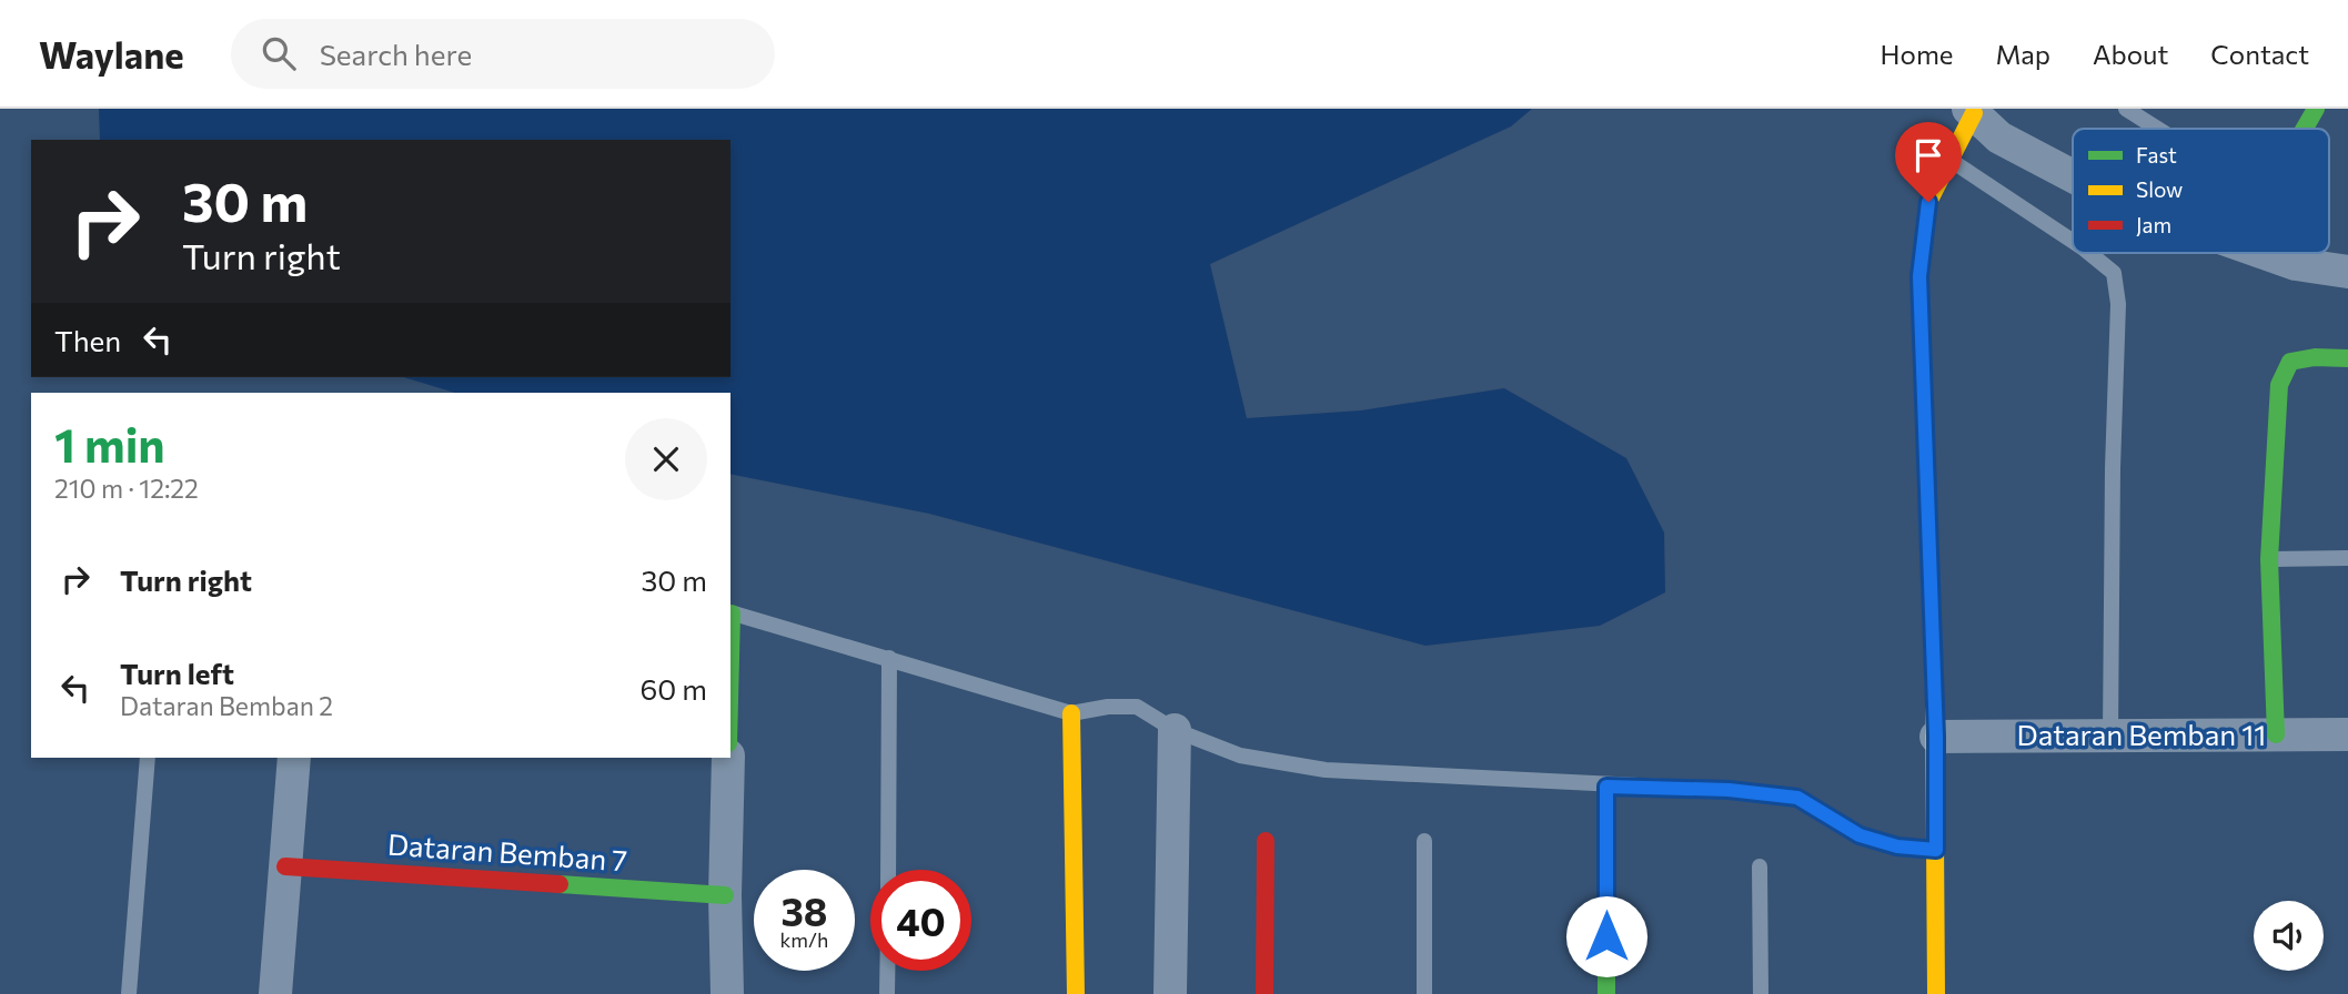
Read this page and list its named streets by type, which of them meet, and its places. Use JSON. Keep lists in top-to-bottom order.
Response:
{
  "streets": {
    "street": ["Dataran Bemban 11", "Dataran Bemban 7"]
  },
  "legend": ["Fast", "Slow", "Jam"],
  "page": {
    "header": "Waylane",
    "search": "Search here",
    "nav": [
      "Home",
      "Map",
      "About",
      "Contact"
    ],
    "turn": ["30 m", "Turn right"],
    "then": "Then",
    "heading": ["1 min", "210 m · 12:22"],
    "list": [
      {
        "name": "Turn right",
        "value": "30 m"
      },
      {
        "name": "Turn left",
        "note": "Dataran Bemban 2",
        "value": "60 m"
      }
    ],
    "speed": "38 km/h",
    "limit": "40"
  }
}
